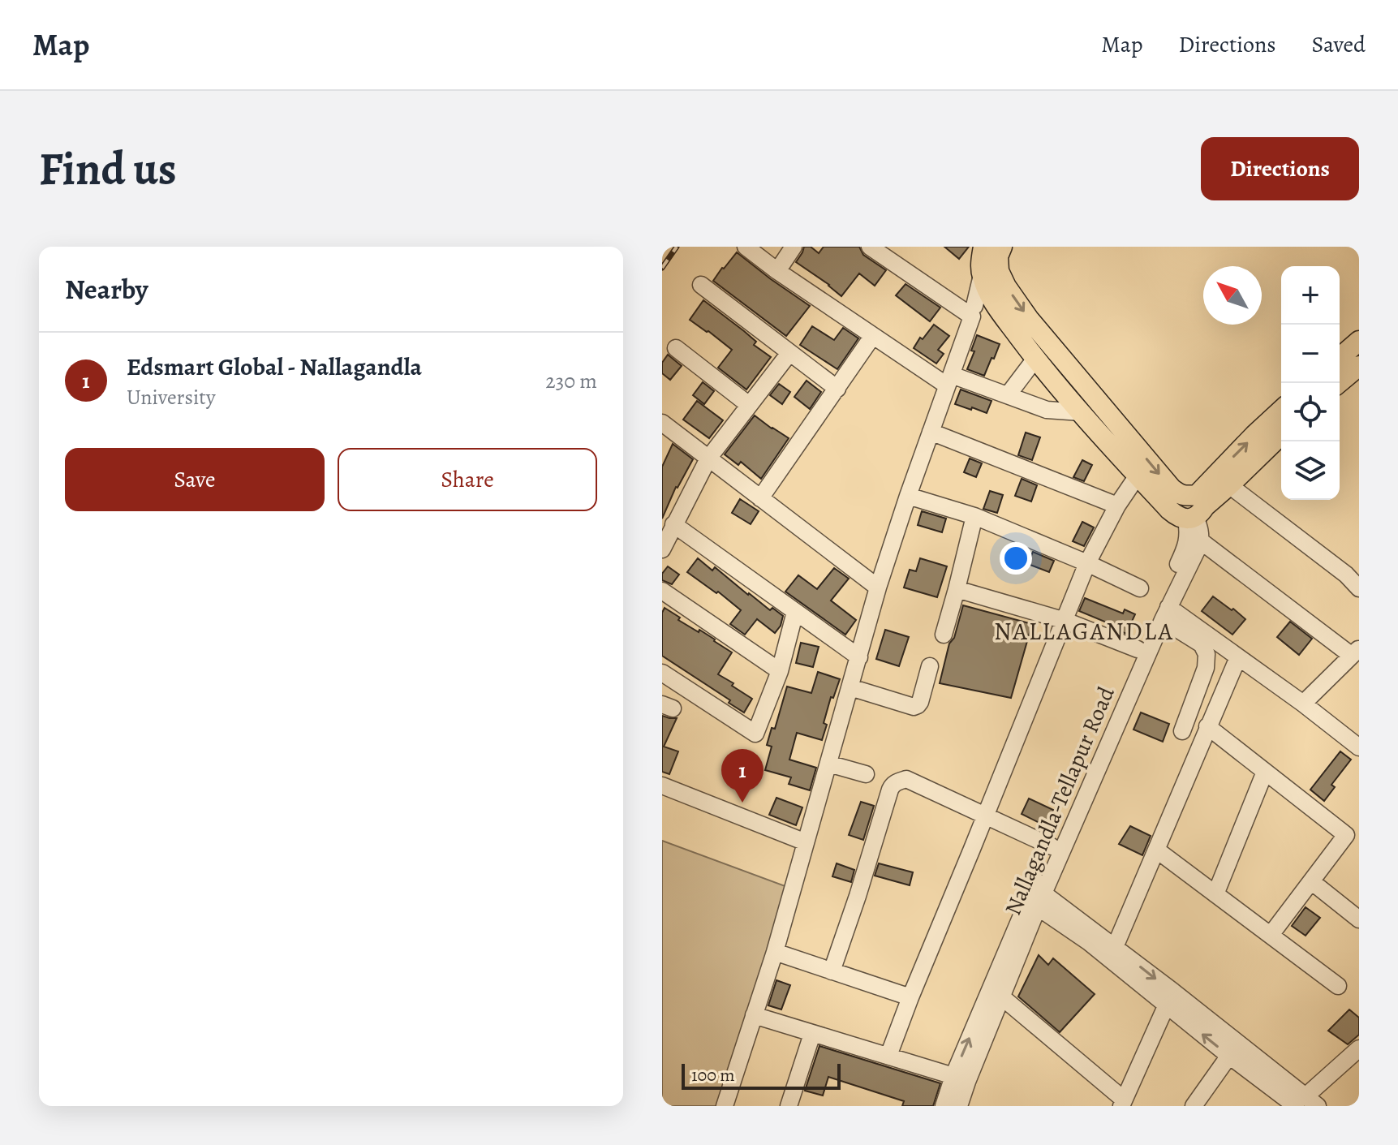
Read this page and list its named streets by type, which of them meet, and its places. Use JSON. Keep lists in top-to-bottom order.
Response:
{
  "streets": {
    "street": ["Nallagandla-Tellapur Road"]
  },
  "districts": ["NALLAGANDLA"],
  "scale_bar": "100 m",
  "north": "top left",
  "page": {
    "header": "Map",
    "nav": ["Map", "Directions", "Saved"],
    "buttons": [
      "Directions",
      ["Save", "Share"]
    ],
    "title": "Find us",
    "heading": "Nearby",
    "map_buttons": ["+", "−"],
    "list": [
      {
        "mark": "1",
        "name": "Edsmart Global - Nallagandla",
        "note": "University",
        "value": "230 m"
      }
    ],
    "pins": "1",
    "scale": "100 m"
  }
}
